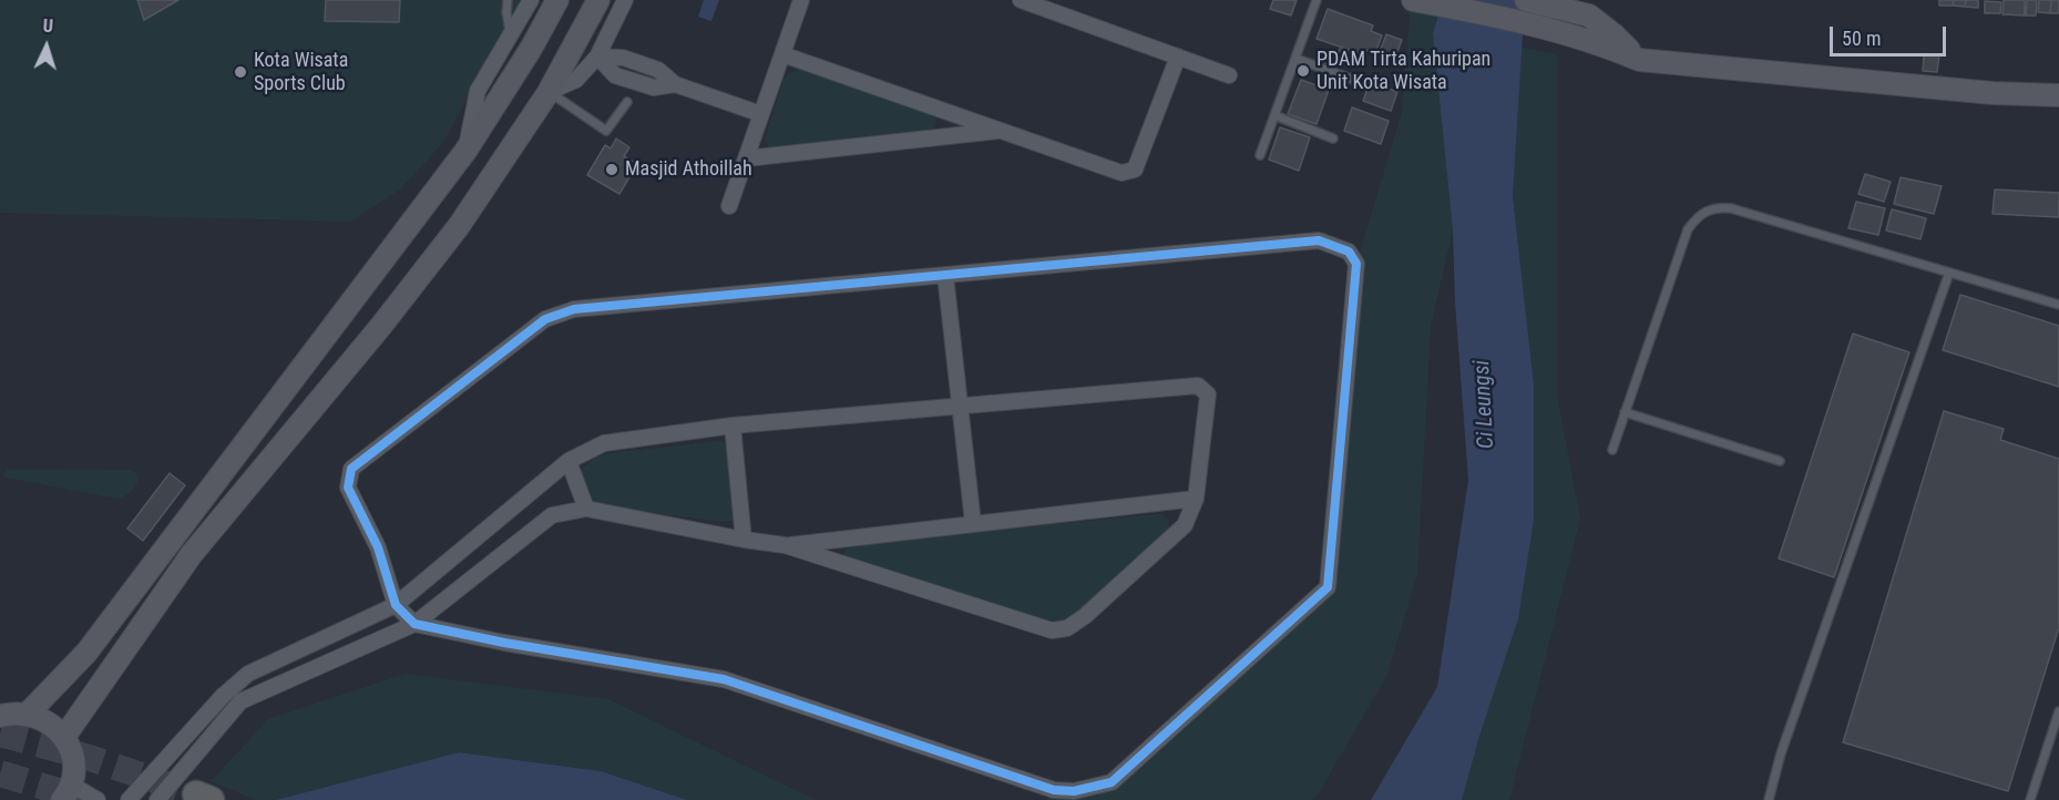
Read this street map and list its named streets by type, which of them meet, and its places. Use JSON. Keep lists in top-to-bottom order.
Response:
{
  "water": ["Ci Leungsi"],
  "places": ["PDAM Tirta Kahuripan Unit Kota Wisata", "Kota Wisata Sports Club", "Masjid Athoillah"],
  "scale_bar": "50 m",
  "north": "top"
}
